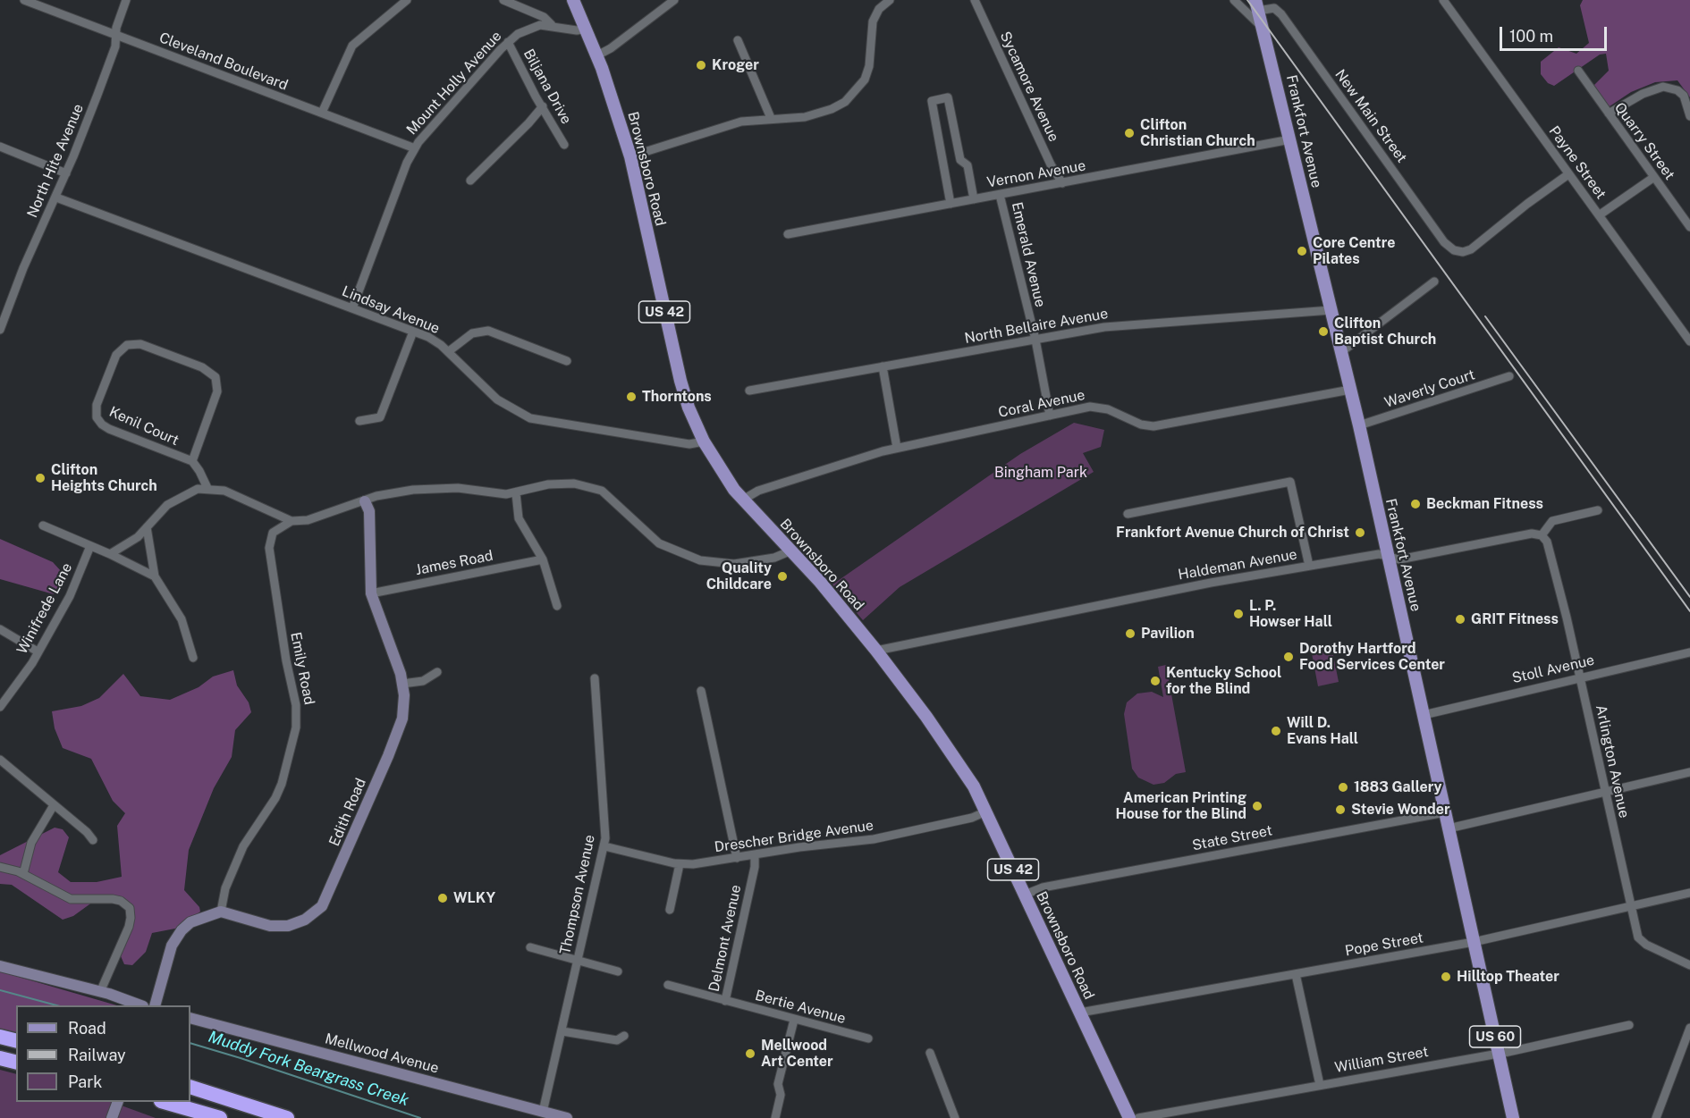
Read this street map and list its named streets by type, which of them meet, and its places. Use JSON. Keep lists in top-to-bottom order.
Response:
{
  "streets": {
    "main road": [
      "Frankfort Avenue",
      "Brownsboro Road",
      "US 42",
      "US 60"
    ],
    "street": [
      "Cleveland Boulevard",
      "Mount Holly Avenue",
      "Biljana Drive",
      "Sycamore Avenue",
      "New Main Street",
      "Quarry Street",
      "North Hite Avenue",
      "Payne Street",
      "Vernon Avenue",
      "Emerald Avenue",
      "Lindsay Avenue",
      "North Bellaire Avenue",
      "Waverly Court",
      "Coral Avenue",
      "Kenil Court",
      "James Road",
      "Haldeman Avenue",
      "Winifrede Lane",
      "Emily Road",
      "Stoll Avenue",
      "Arlington Avenue",
      "Edith Road",
      "Drescher Bridge Avenue",
      "State Street",
      "Thompson Avenue",
      "Delmont Avenue",
      "Pope Street",
      "Bertie Avenue",
      "Mellwood Avenue",
      "William Street"
    ]
  },
  "crossings": [
    ["Cleveland Boulevard", "Mount Holly Avenue"],
    ["Cleveland Boulevard", "North Hite Avenue"],
    ["Mount Holly Avenue", "Biljana Drive"],
    ["Mount Holly Avenue", "Brownsboro Road"],
    ["Mount Holly Avenue", "Lindsay Avenue"],
    ["Sycamore Avenue", "Vernon Avenue"],
    ["New Main Street", "Frankfort Avenue"],
    ["New Main Street", "Payne Street"],
    ["Frankfort Avenue", "Vernon Avenue"],
    ["Frankfort Avenue", "North Bellaire Avenue"],
    ["Frankfort Avenue", "Waverly Court"],
    ["Frankfort Avenue", "Coral Avenue"],
    ["Frankfort Avenue", "Haldeman Avenue"],
    ["Frankfort Avenue", "Stoll Avenue"],
    ["Frankfort Avenue", "State Street"],
    ["Frankfort Avenue", "Pope Street"],
    ["Frankfort Avenue", "William Street"],
    ["North Hite Avenue", "Lindsay Avenue"],
    ["Brownsboro Road", "Lindsay Avenue"],
    ["Brownsboro Road", "Coral Avenue"],
    ["Brownsboro Road", "Haldeman Avenue"],
    ["Brownsboro Road", "Drescher Bridge Avenue"],
    ["Brownsboro Road", "State Street"],
    ["Brownsboro Road", "Pope Street"],
    ["Vernon Avenue", "Emerald Avenue"],
    ["Emerald Avenue", "North Bellaire Avenue"],
    ["Emerald Avenue", "Coral Avenue"],
    ["James Road", "Edith Road"],
    ["Haldeman Avenue", "Arlington Avenue"],
    ["Emily Road", "Edith Road"],
    ["Stoll Avenue", "Arlington Avenue"],
    ["Arlington Avenue", "Pope Street"],
    ["Drescher Bridge Avenue", "Thompson Avenue"],
    ["Drescher Bridge Avenue", "Delmont Avenue"],
    ["Thompson Avenue", "Mellwood Avenue"],
    ["Delmont Avenue", "Bertie Avenue"]
  ],
  "water": ["Muddy Fork Beargrass Creek"],
  "parks": ["Bingham Park"],
  "places": [
    "Kroger",
    "Clifton Christian Church",
    "Core Centre Pilates",
    "Clifton Baptist Church",
    "Thorntons",
    "Clifton Heights Church",
    "Beckman Fitness",
    "Frankfort Avenue Church of Christ",
    "Quality Childcare",
    "L. P. Howser Hall",
    "GRIT Fitness",
    "Pavilion",
    "Dorothy Hartford Food Services Center",
    "Kentucky School for the Blind",
    "Will D. Evans Hall",
    "1883 Gallery",
    "American Printing House for the Blind",
    "Stevie Wonder",
    "WLKY",
    "Hilltop Theater",
    "Mellwood Art Center"
  ],
  "legend": ["Road", "Railway", "Park"],
  "scale_bar": "100 m"
}
